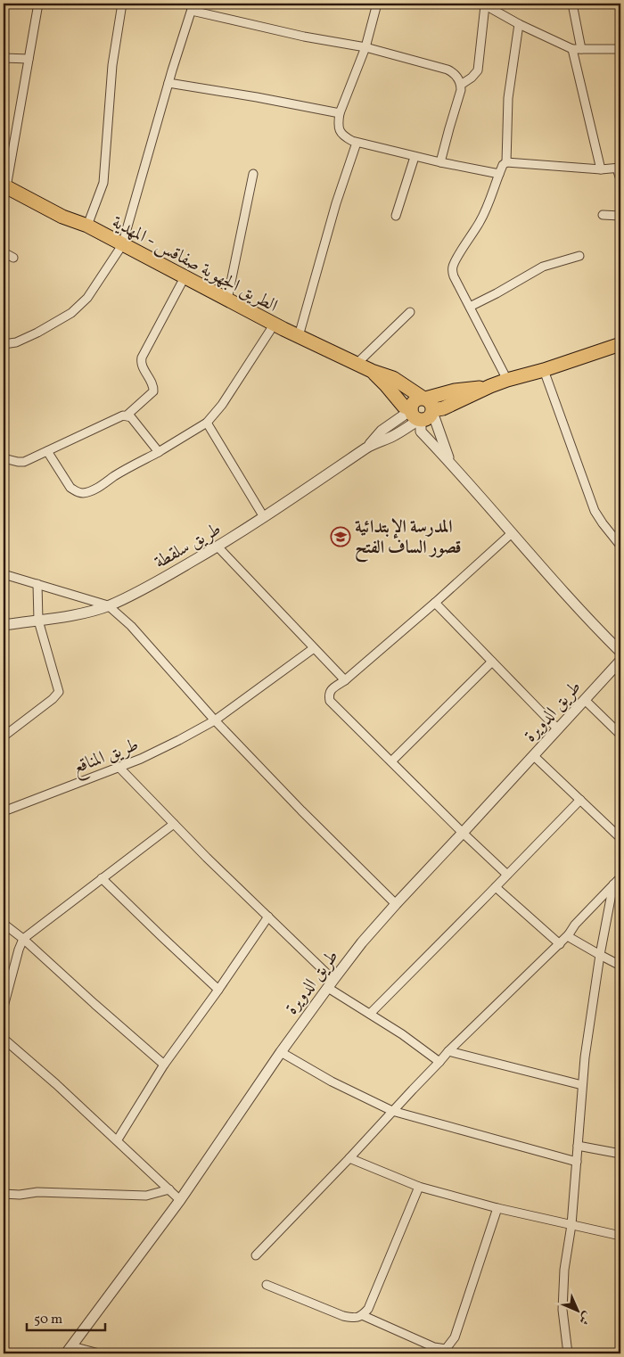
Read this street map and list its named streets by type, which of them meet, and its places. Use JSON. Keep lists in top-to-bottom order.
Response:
{
  "streets": {
    "main road": ["الطريق الجهوية صفاقس - المهدية"],
    "street": ["طريق سلقطة", "طريق الدويرة", "طريق المناقع"]
  },
  "crossings": [
    ["الطريق الجهوية صفاقس - المهدية", "طريق سلقطة"]
  ],
  "places": {
    "school or university": ["المدرسة الإبتدائية قصور الساف الفتح"]
  },
  "scale_bar": "50 m",
  "north": "bottom right"
}
